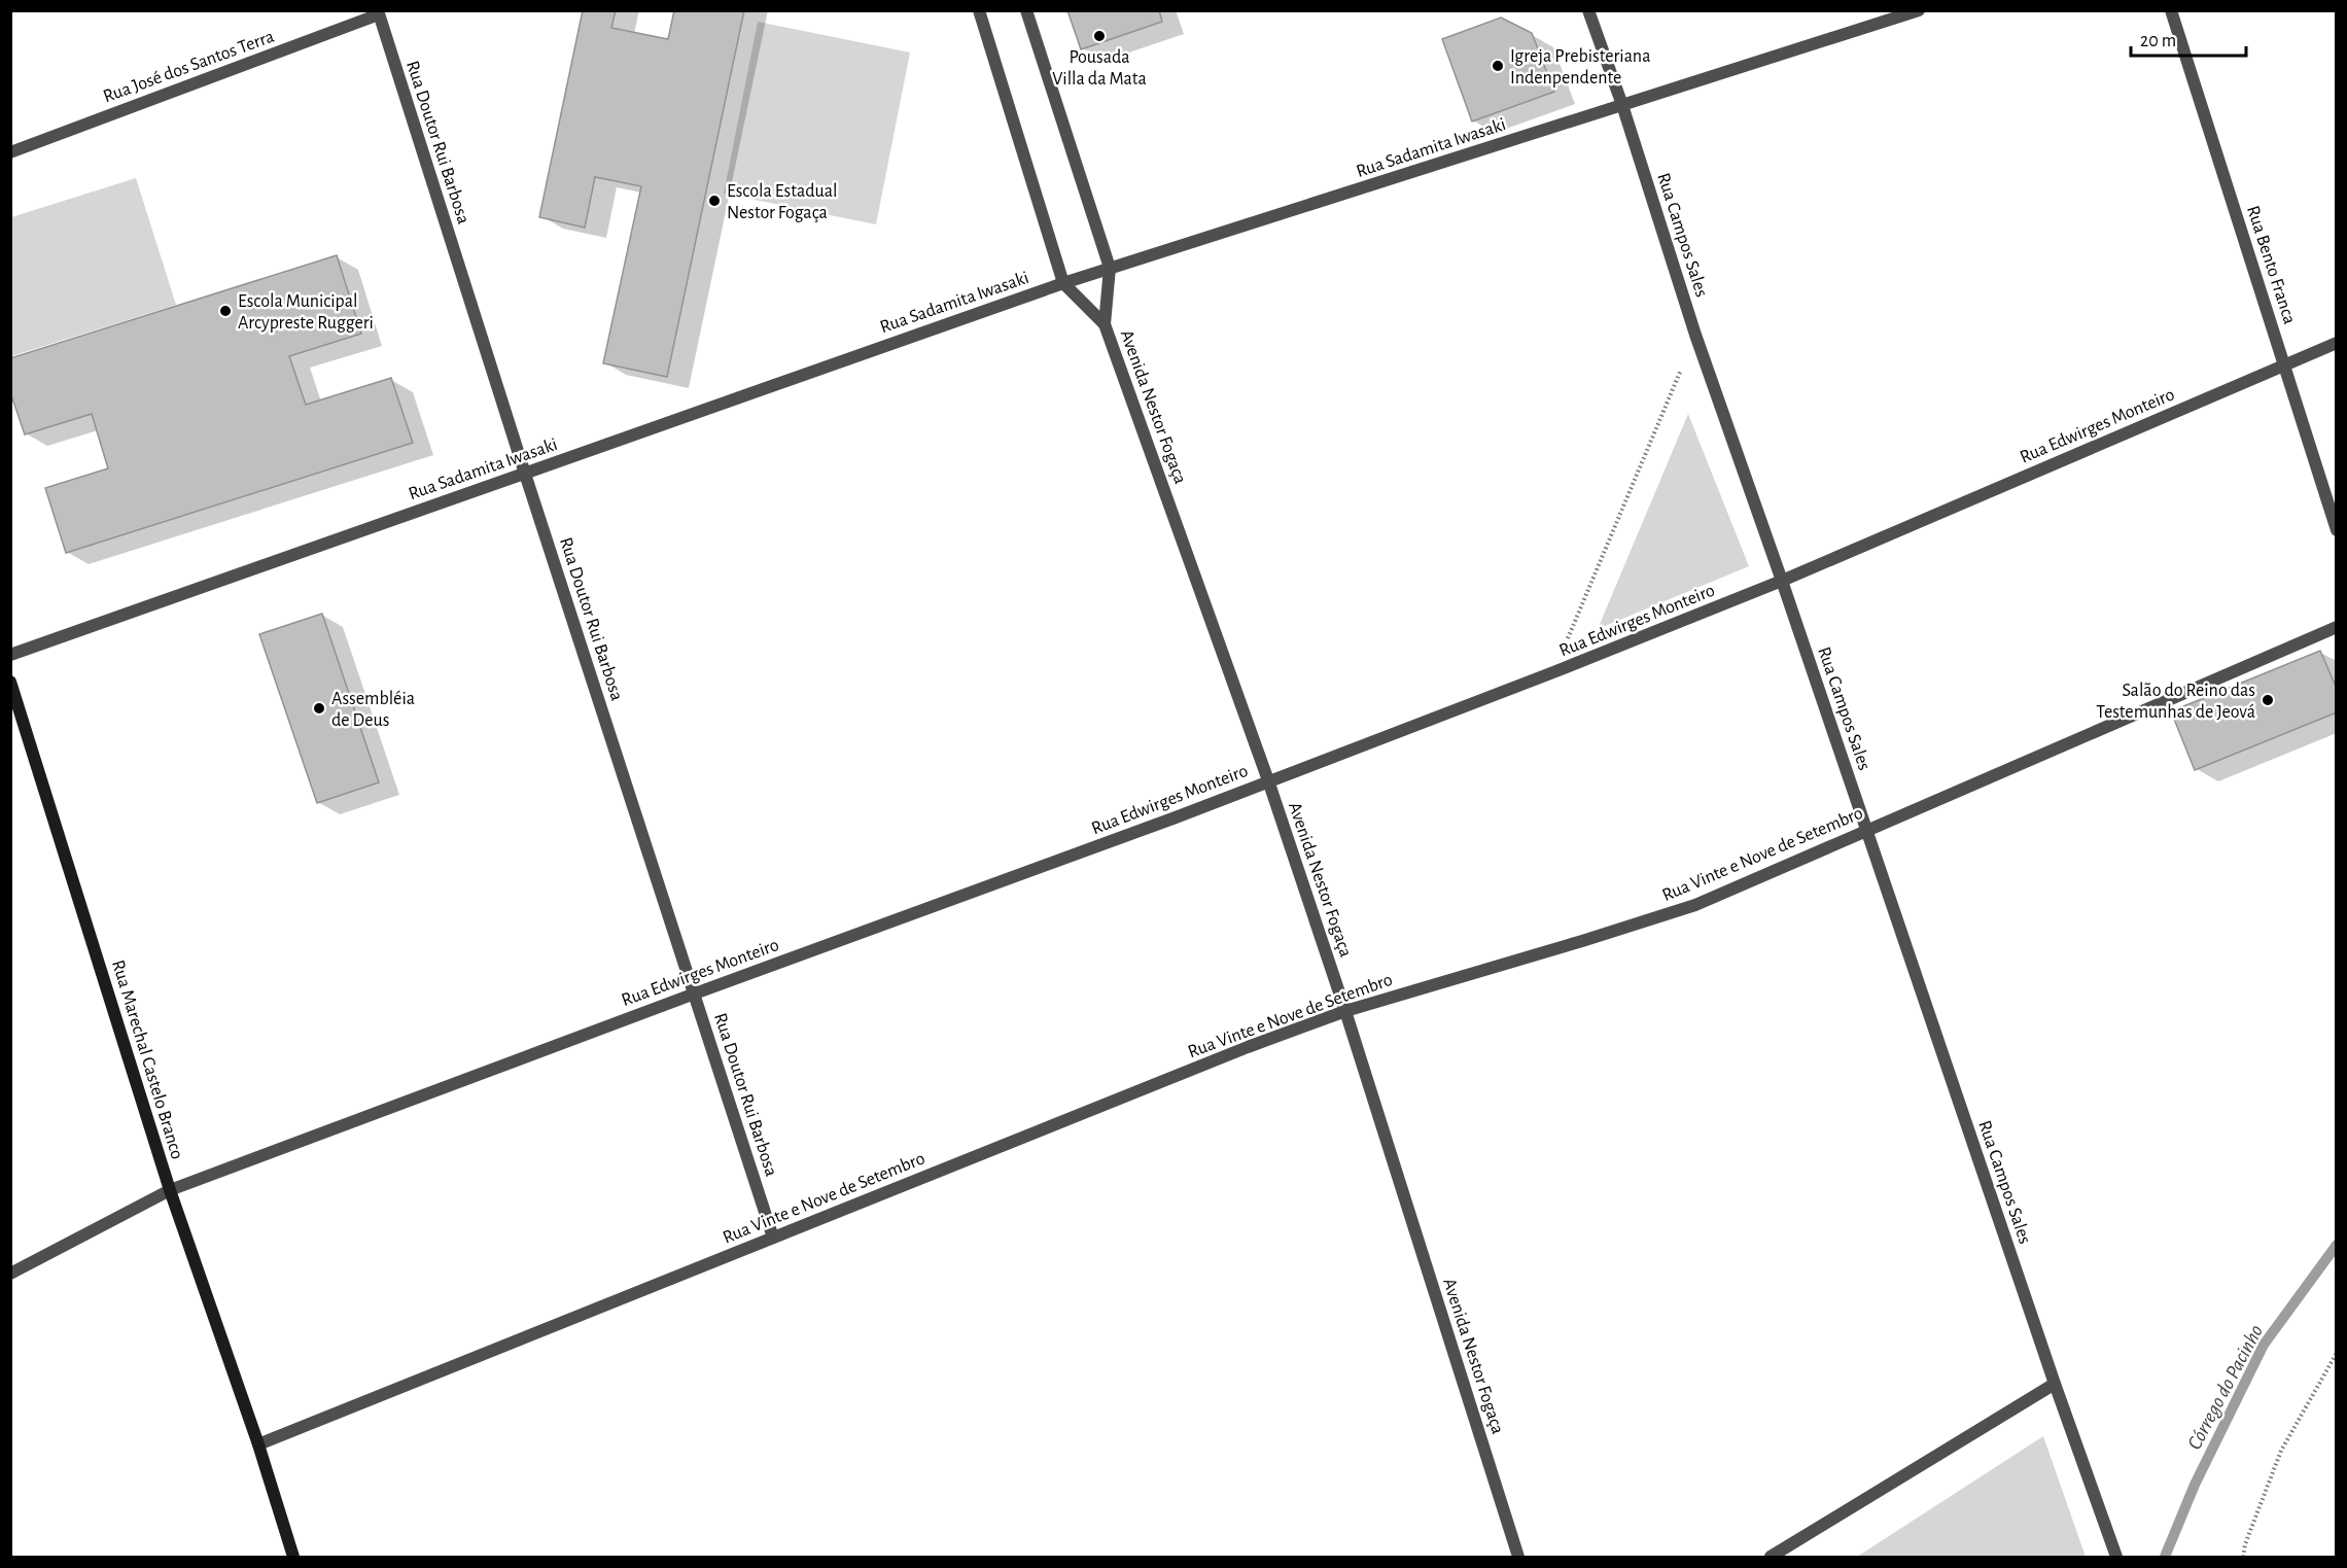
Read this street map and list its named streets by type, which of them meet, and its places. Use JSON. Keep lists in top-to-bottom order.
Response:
{
  "streets": {
    "main road": ["Rua Marechal Castelo Branco"],
    "street": [
      "Rua José dos Santos Terra",
      "Rua Doutor Rui Barbosa",
      "Rua Sadamita Iwasaki",
      "Rua Campos Sales",
      "Rua Bento Franca",
      "Avenida Nestor Fogaça",
      "Rua Edwirges Monteiro",
      "Rua Vinte e Nove de Setembro"
    ]
  },
  "crossings": [
    ["Rua José dos Santos Terra", "Rua Doutor Rui Barbosa"],
    ["Rua Doutor Rui Barbosa", "Rua Sadamita Iwasaki"],
    ["Rua Doutor Rui Barbosa", "Rua Edwirges Monteiro"],
    ["Rua Doutor Rui Barbosa", "Rua Vinte e Nove de Setembro"],
    ["Rua Sadamita Iwasaki", "Rua Campos Sales"],
    ["Rua Sadamita Iwasaki", "Avenida Nestor Fogaça"],
    ["Rua Campos Sales", "Rua Edwirges Monteiro"],
    ["Rua Campos Sales", "Rua Vinte e Nove de Setembro"],
    ["Rua Bento Franca", "Rua Edwirges Monteiro"],
    ["Avenida Nestor Fogaça", "Rua Edwirges Monteiro"],
    ["Avenida Nestor Fogaça", "Rua Vinte e Nove de Setembro"],
    ["Rua Edwirges Monteiro", "Rua Marechal Castelo Branco"],
    ["Rua Vinte e Nove de Setembro", "Rua Marechal Castelo Branco"]
  ],
  "water": ["Córrego do Pacinho"],
  "places": [
    "Pousada Villa da Mata",
    "Igreja Prebisteriana Indenpendente",
    "Escola Estadual Nestor Fogaça",
    "Escola Municipal Arcypreste Ruggeri",
    "Salão do Reino das Testemunhas de Jeová",
    "Assembléia de Deus"
  ],
  "scale_bar": "20 m"
}
